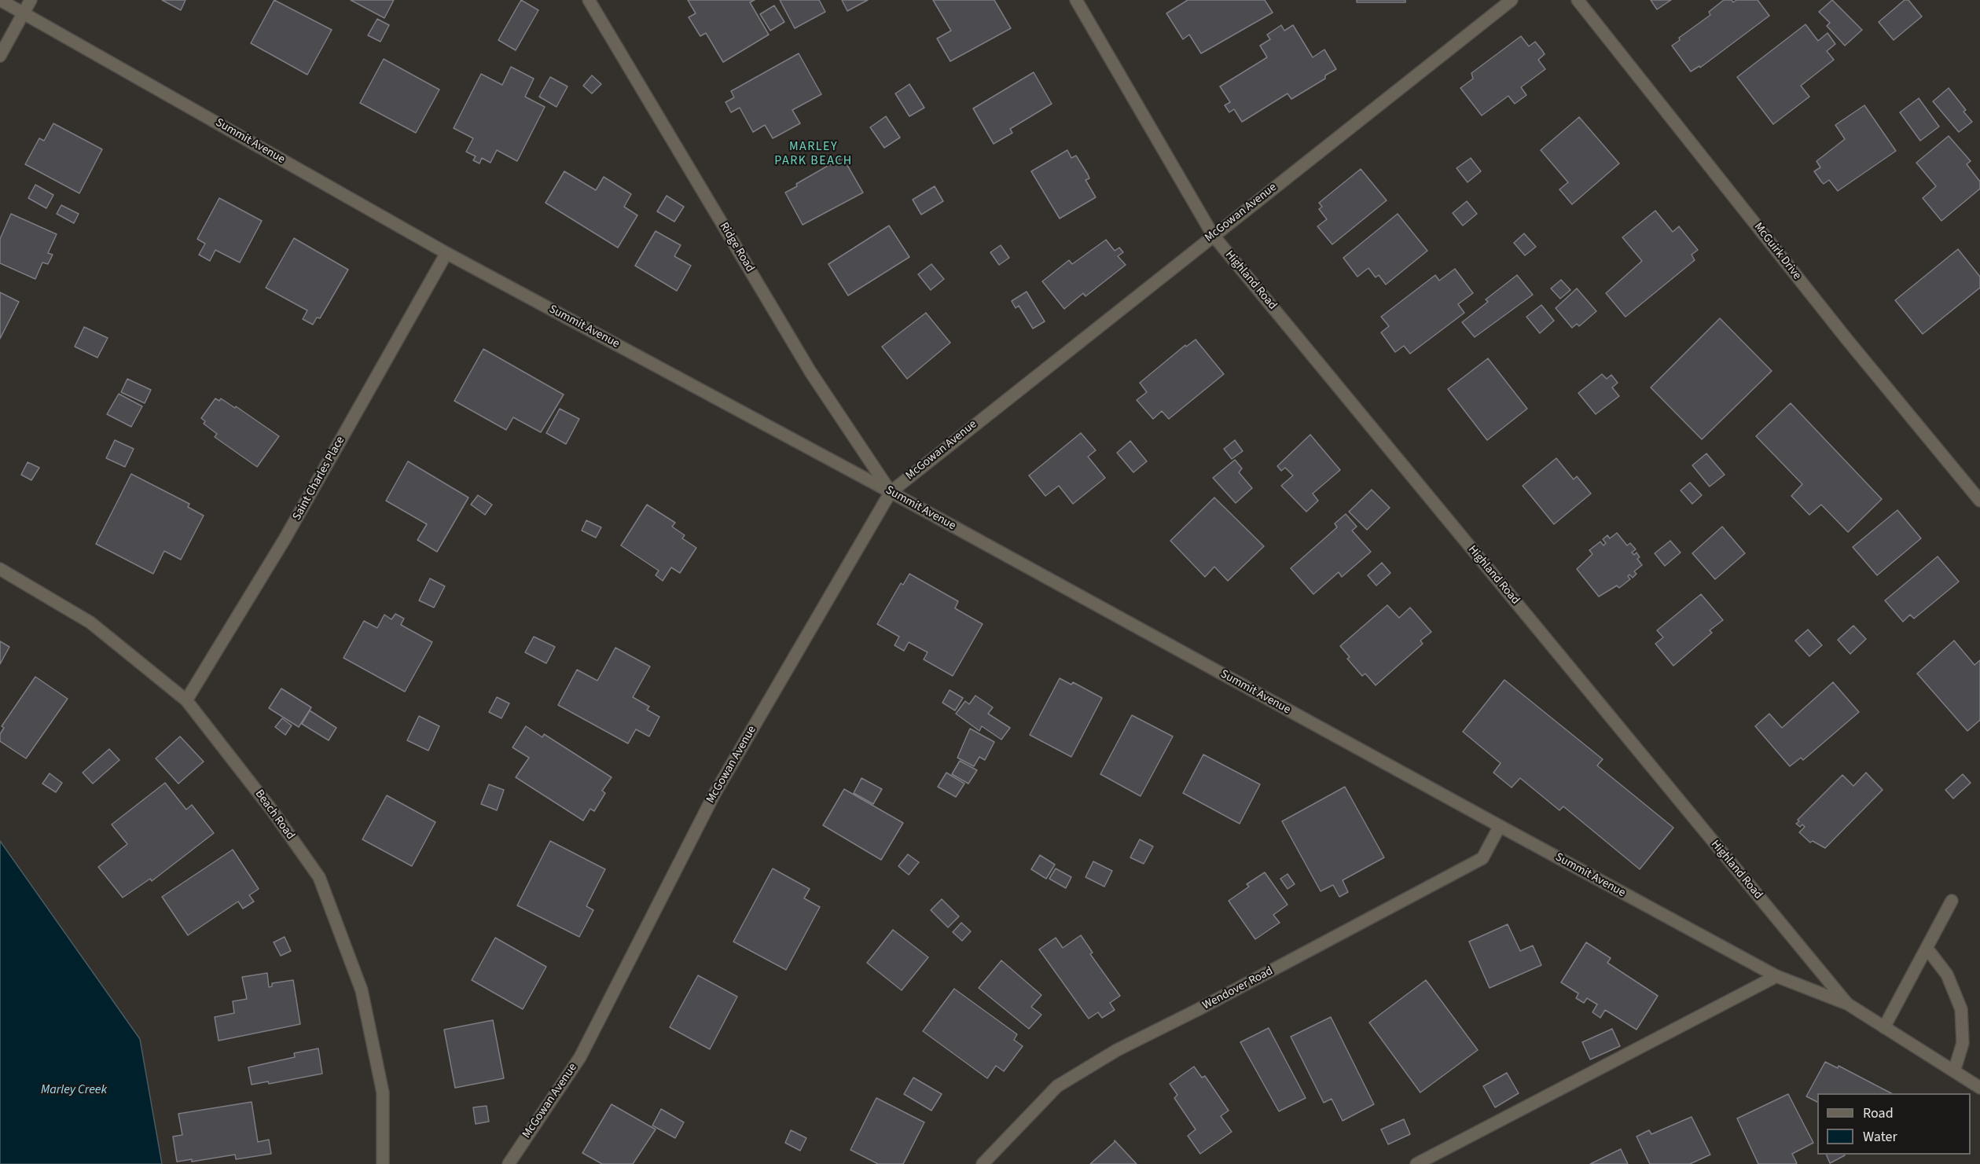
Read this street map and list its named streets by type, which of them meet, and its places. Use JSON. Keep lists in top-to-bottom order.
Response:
{
  "streets": {
    "street": [
      "Summit Avenue",
      "McGowan Avenue",
      "Ridge Road",
      "McGuirk Drive",
      "Highland Road",
      "Saint Charles Place",
      "Beach Road",
      "Wendover Road"
    ]
  },
  "crossings": [
    ["Summit Avenue", "McGowan Avenue"],
    ["Summit Avenue", "Ridge Road"],
    ["Summit Avenue", "Highland Road"],
    ["Summit Avenue", "Saint Charles Place"],
    ["Summit Avenue", "Wendover Road"],
    ["McGowan Avenue", "Ridge Road"],
    ["McGowan Avenue", "Highland Road"],
    ["Saint Charles Place", "Beach Road"]
  ],
  "districts": ["MARLEY PARK BEACH"],
  "water": ["Marley Creek"],
  "legend": ["Road", "Water"]
}
